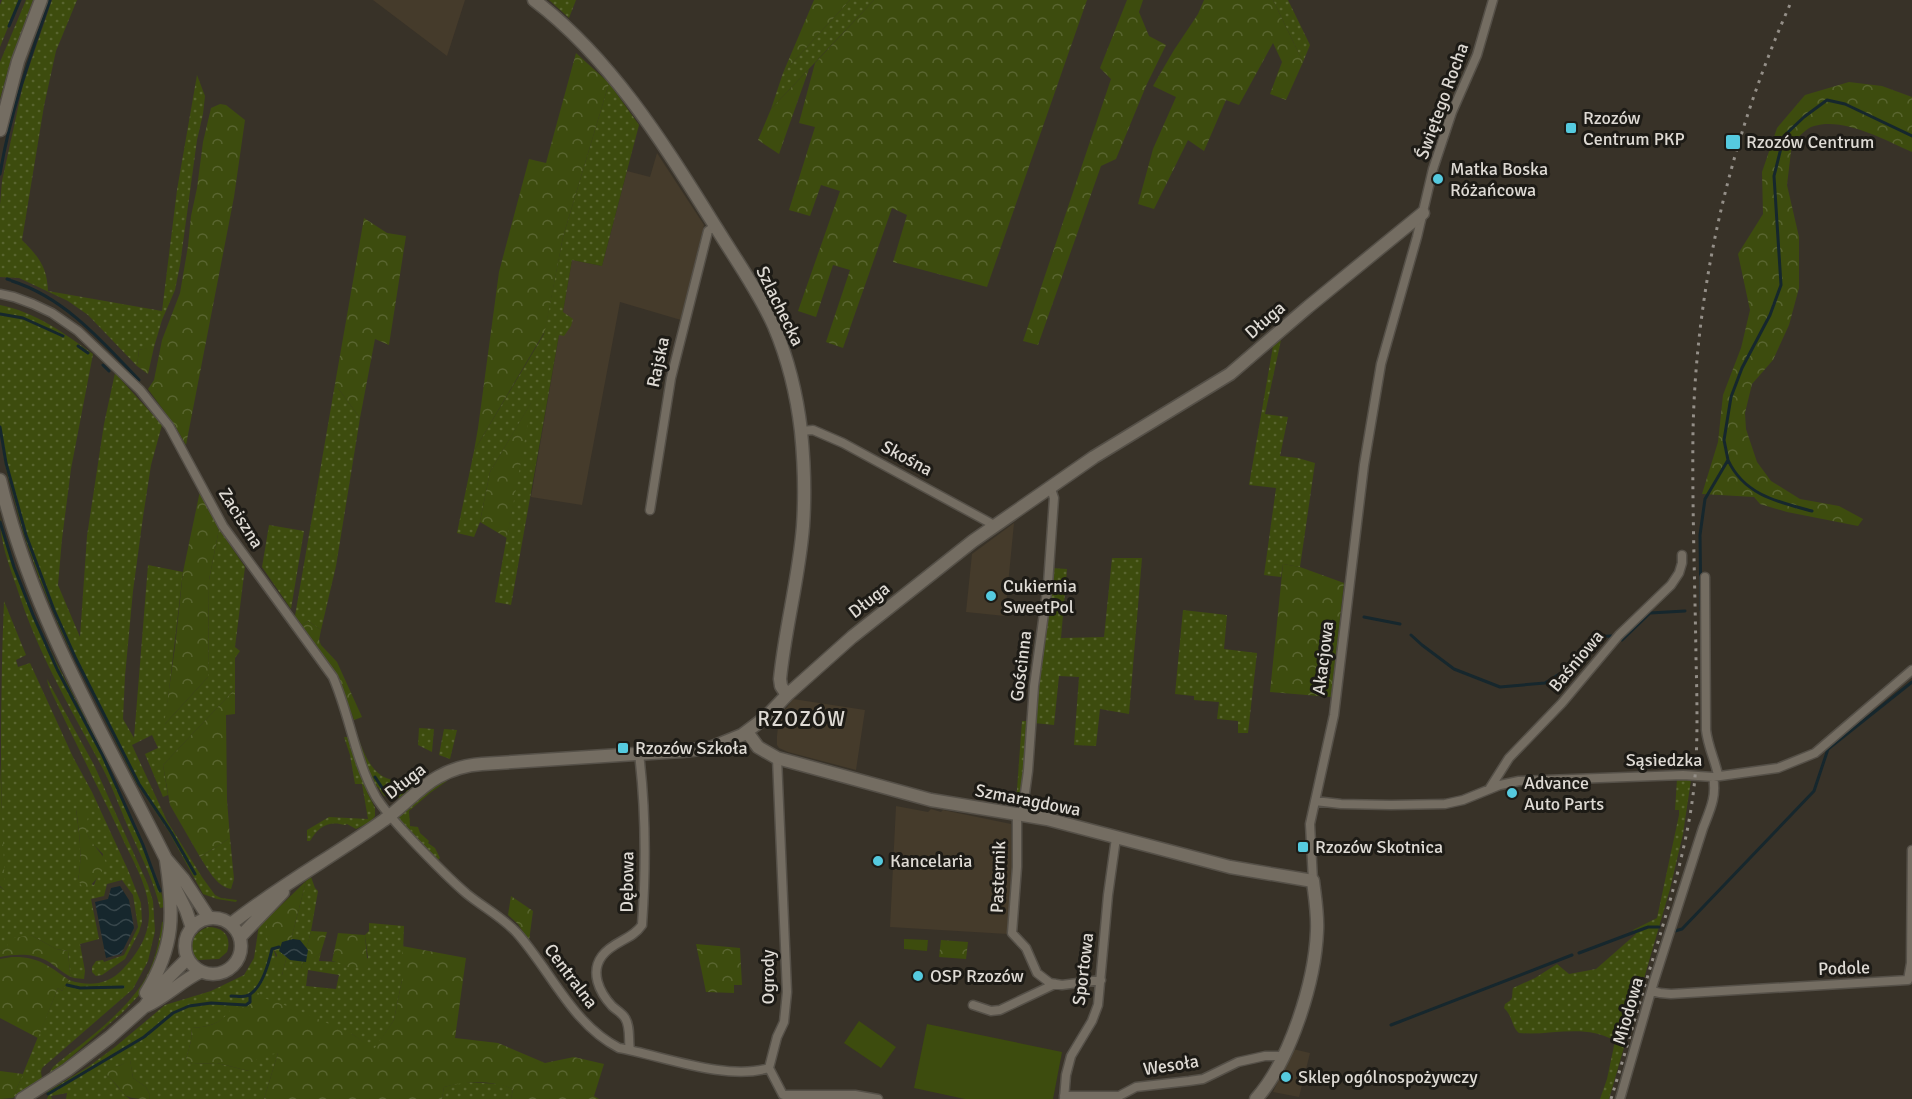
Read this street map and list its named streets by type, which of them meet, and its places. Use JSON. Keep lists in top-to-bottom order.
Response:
{
  "streets": {
    "street": [
      "Świętego Rocha",
      "Szlachecka",
      "Długa",
      "Rajska",
      "Skośna",
      "Zaciszna",
      "Akacjowa",
      "Baśniowa",
      "Gościnna",
      "Sąsiedzka",
      "Szmaragdowa",
      "Pasternik",
      "Dębowa",
      "Podole",
      "Sportowa",
      "Centralna",
      "Ogrody",
      "Miodowa",
      "Wesoła"
    ]
  },
  "crossings": [
    ["Świętego Rocha", "Długa"],
    ["Świętego Rocha", "Akacjowa"],
    ["Szlachecka", "Długa"],
    ["Szlachecka", "Rajska"],
    ["Szlachecka", "Skośna"],
    ["Długa", "Skośna"],
    ["Długa", "Zaciszna"],
    ["Długa", "Akacjowa"],
    ["Długa", "Gościnna"],
    ["Długa", "Szmaragdowa"],
    ["Długa", "Dębowa"],
    ["Długa", "Centralna"],
    ["Zaciszna", "Centralna"],
    ["Akacjowa", "Sąsiedzka"],
    ["Akacjowa", "Szmaragdowa"],
    ["Akacjowa", "Wesoła"],
    ["Baśniowa", "Sąsiedzka"],
    ["Gościnna", "Szmaragdowa"],
    ["Gościnna", "Pasternik"],
    ["Sąsiedzka", "Miodowa"],
    ["Szmaragdowa", "Pasternik"],
    ["Szmaragdowa", "Sportowa"],
    ["Szmaragdowa", "Ogrody"],
    ["Dębowa", "Centralna"],
    ["Podole", "Miodowa"],
    ["Sportowa", "Wesoła"],
    ["Centralna", "Ogrody"]
  ],
  "districts": ["RZOZÓW"],
  "places": {
    "transit": [
      "Rzozów Centrum PKP",
      "Rzozów Centrum",
      "Rzozów Szkoła",
      "Rzozów Skotnica"
    ],
    "other": [
      "Matka Boska Różańcowa",
      "Cukiernia SweetPol",
      "Advance Auto Parts",
      "Kancelaria",
      "OSP Rzozów",
      "Sklep ogólnospożywczy"
    ]
  }
}
